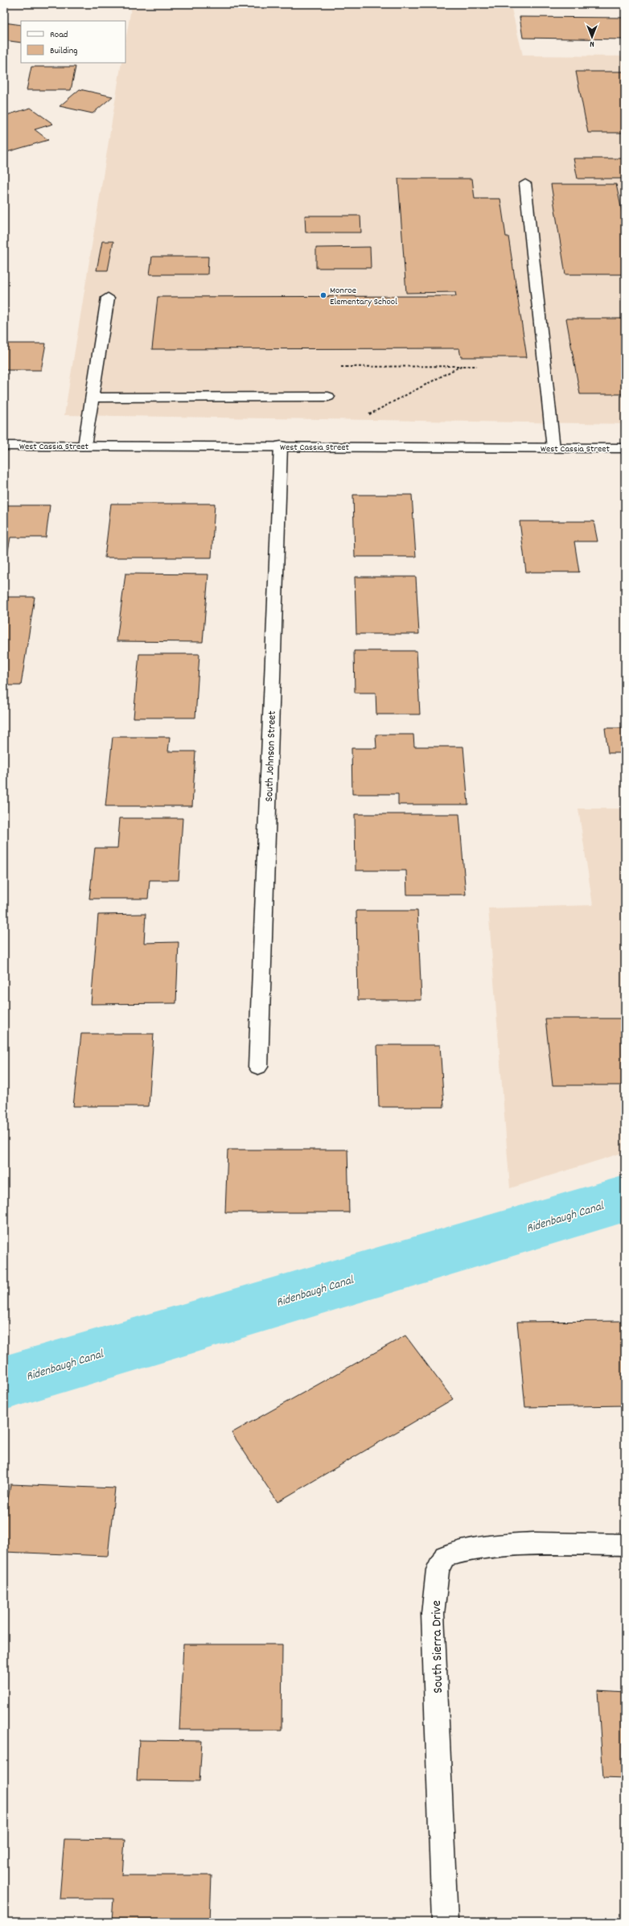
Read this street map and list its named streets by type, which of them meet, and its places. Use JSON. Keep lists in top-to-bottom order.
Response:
{
  "streets": {
    "street": ["West Cassia Street", "South Johnson Street", "South Sierra Drive"]
  },
  "crossings": [
    ["West Cassia Street", "South Johnson Street"]
  ],
  "water": ["Ridenbaugh Canal"],
  "places": ["Monroe Elementary School"],
  "legend": ["Road", "Building"],
  "north": "bottom"
}
